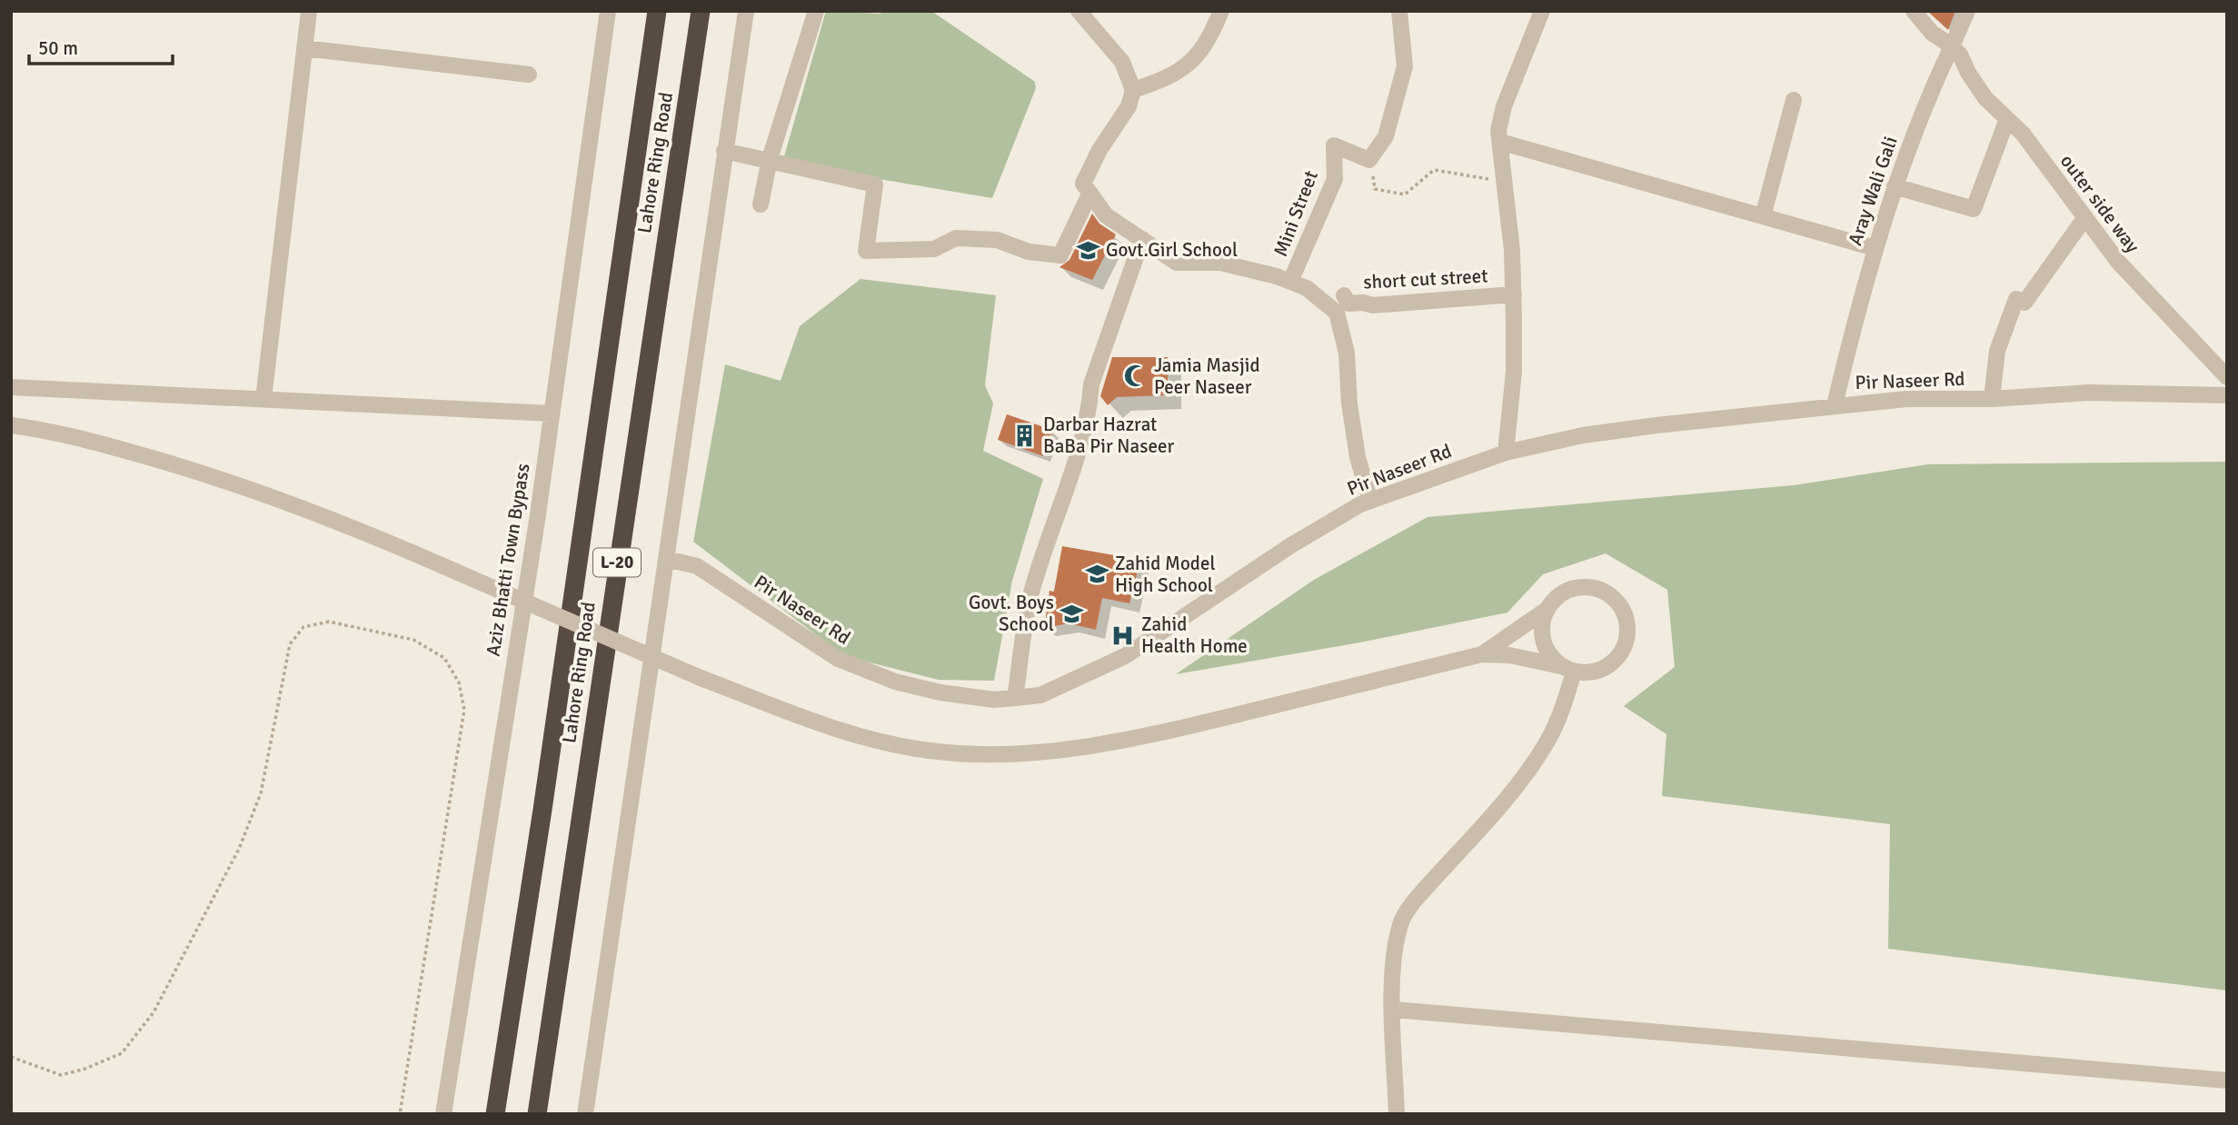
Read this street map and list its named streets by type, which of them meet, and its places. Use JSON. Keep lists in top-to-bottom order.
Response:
{
  "streets": {
    "highway": ["Lahore Ring Road", "L-20"],
    "street": [
      "Aray Wali Gali",
      "outer side way",
      "Mini Street",
      "short cut street",
      "Pir Naseer Rd",
      "Aziz Bhatti Town Bypass"
    ]
  },
  "crossings": [
    ["Aray Wali Gali", "outer side way"],
    ["Aray Wali Gali", "Pir Naseer Rd"]
  ],
  "places": {
    "school or university": ["Govt.Girl School", "Zahid Model High School", "Govt. Boys School"],
    "mosque": ["Jamia Masjid Peer Naseer"],
    "building": ["Darbar Hazrat BaBa Pir Naseer"],
    "hospital": ["Zahid Health Home"]
  },
  "scale_bar": "50 m"
}
